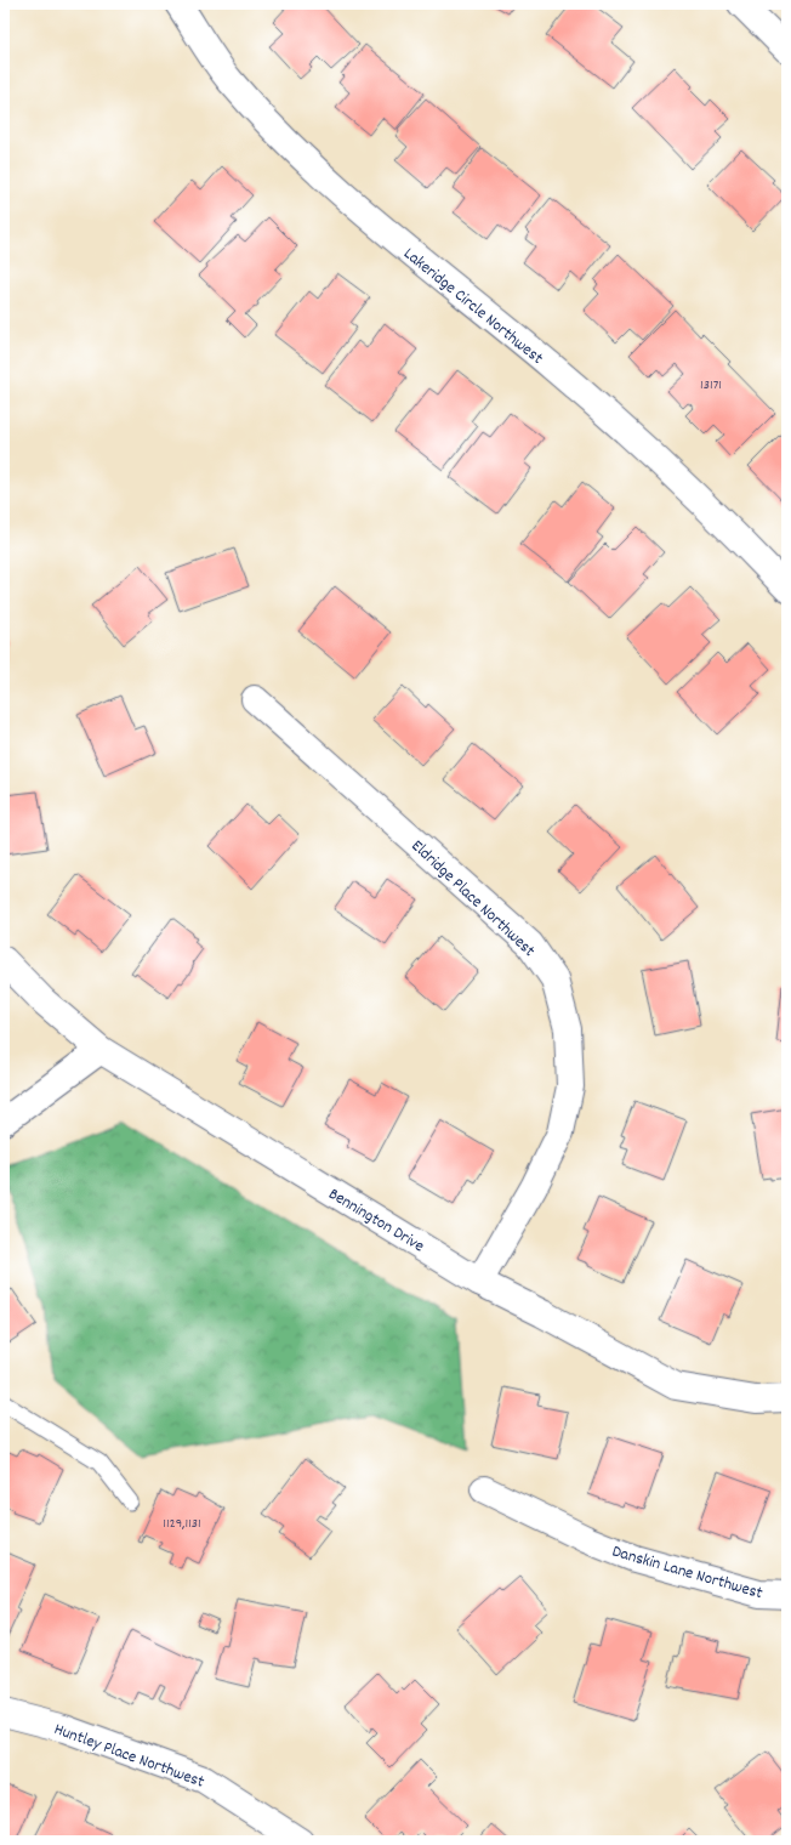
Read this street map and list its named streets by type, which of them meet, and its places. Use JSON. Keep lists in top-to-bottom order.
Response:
{
  "streets": {
    "street": [
      "Lakeridge Circle Northwest",
      "Eldridge Place Northwest",
      "Bennington Drive",
      "Danskin Lane Northwest",
      "Huntley Place Northwest"
    ]
  },
  "crossings": [
    ["Eldridge Place Northwest", "Bennington Drive"]
  ],
  "house_numbers": ["13171", "1129,1131"]
}
